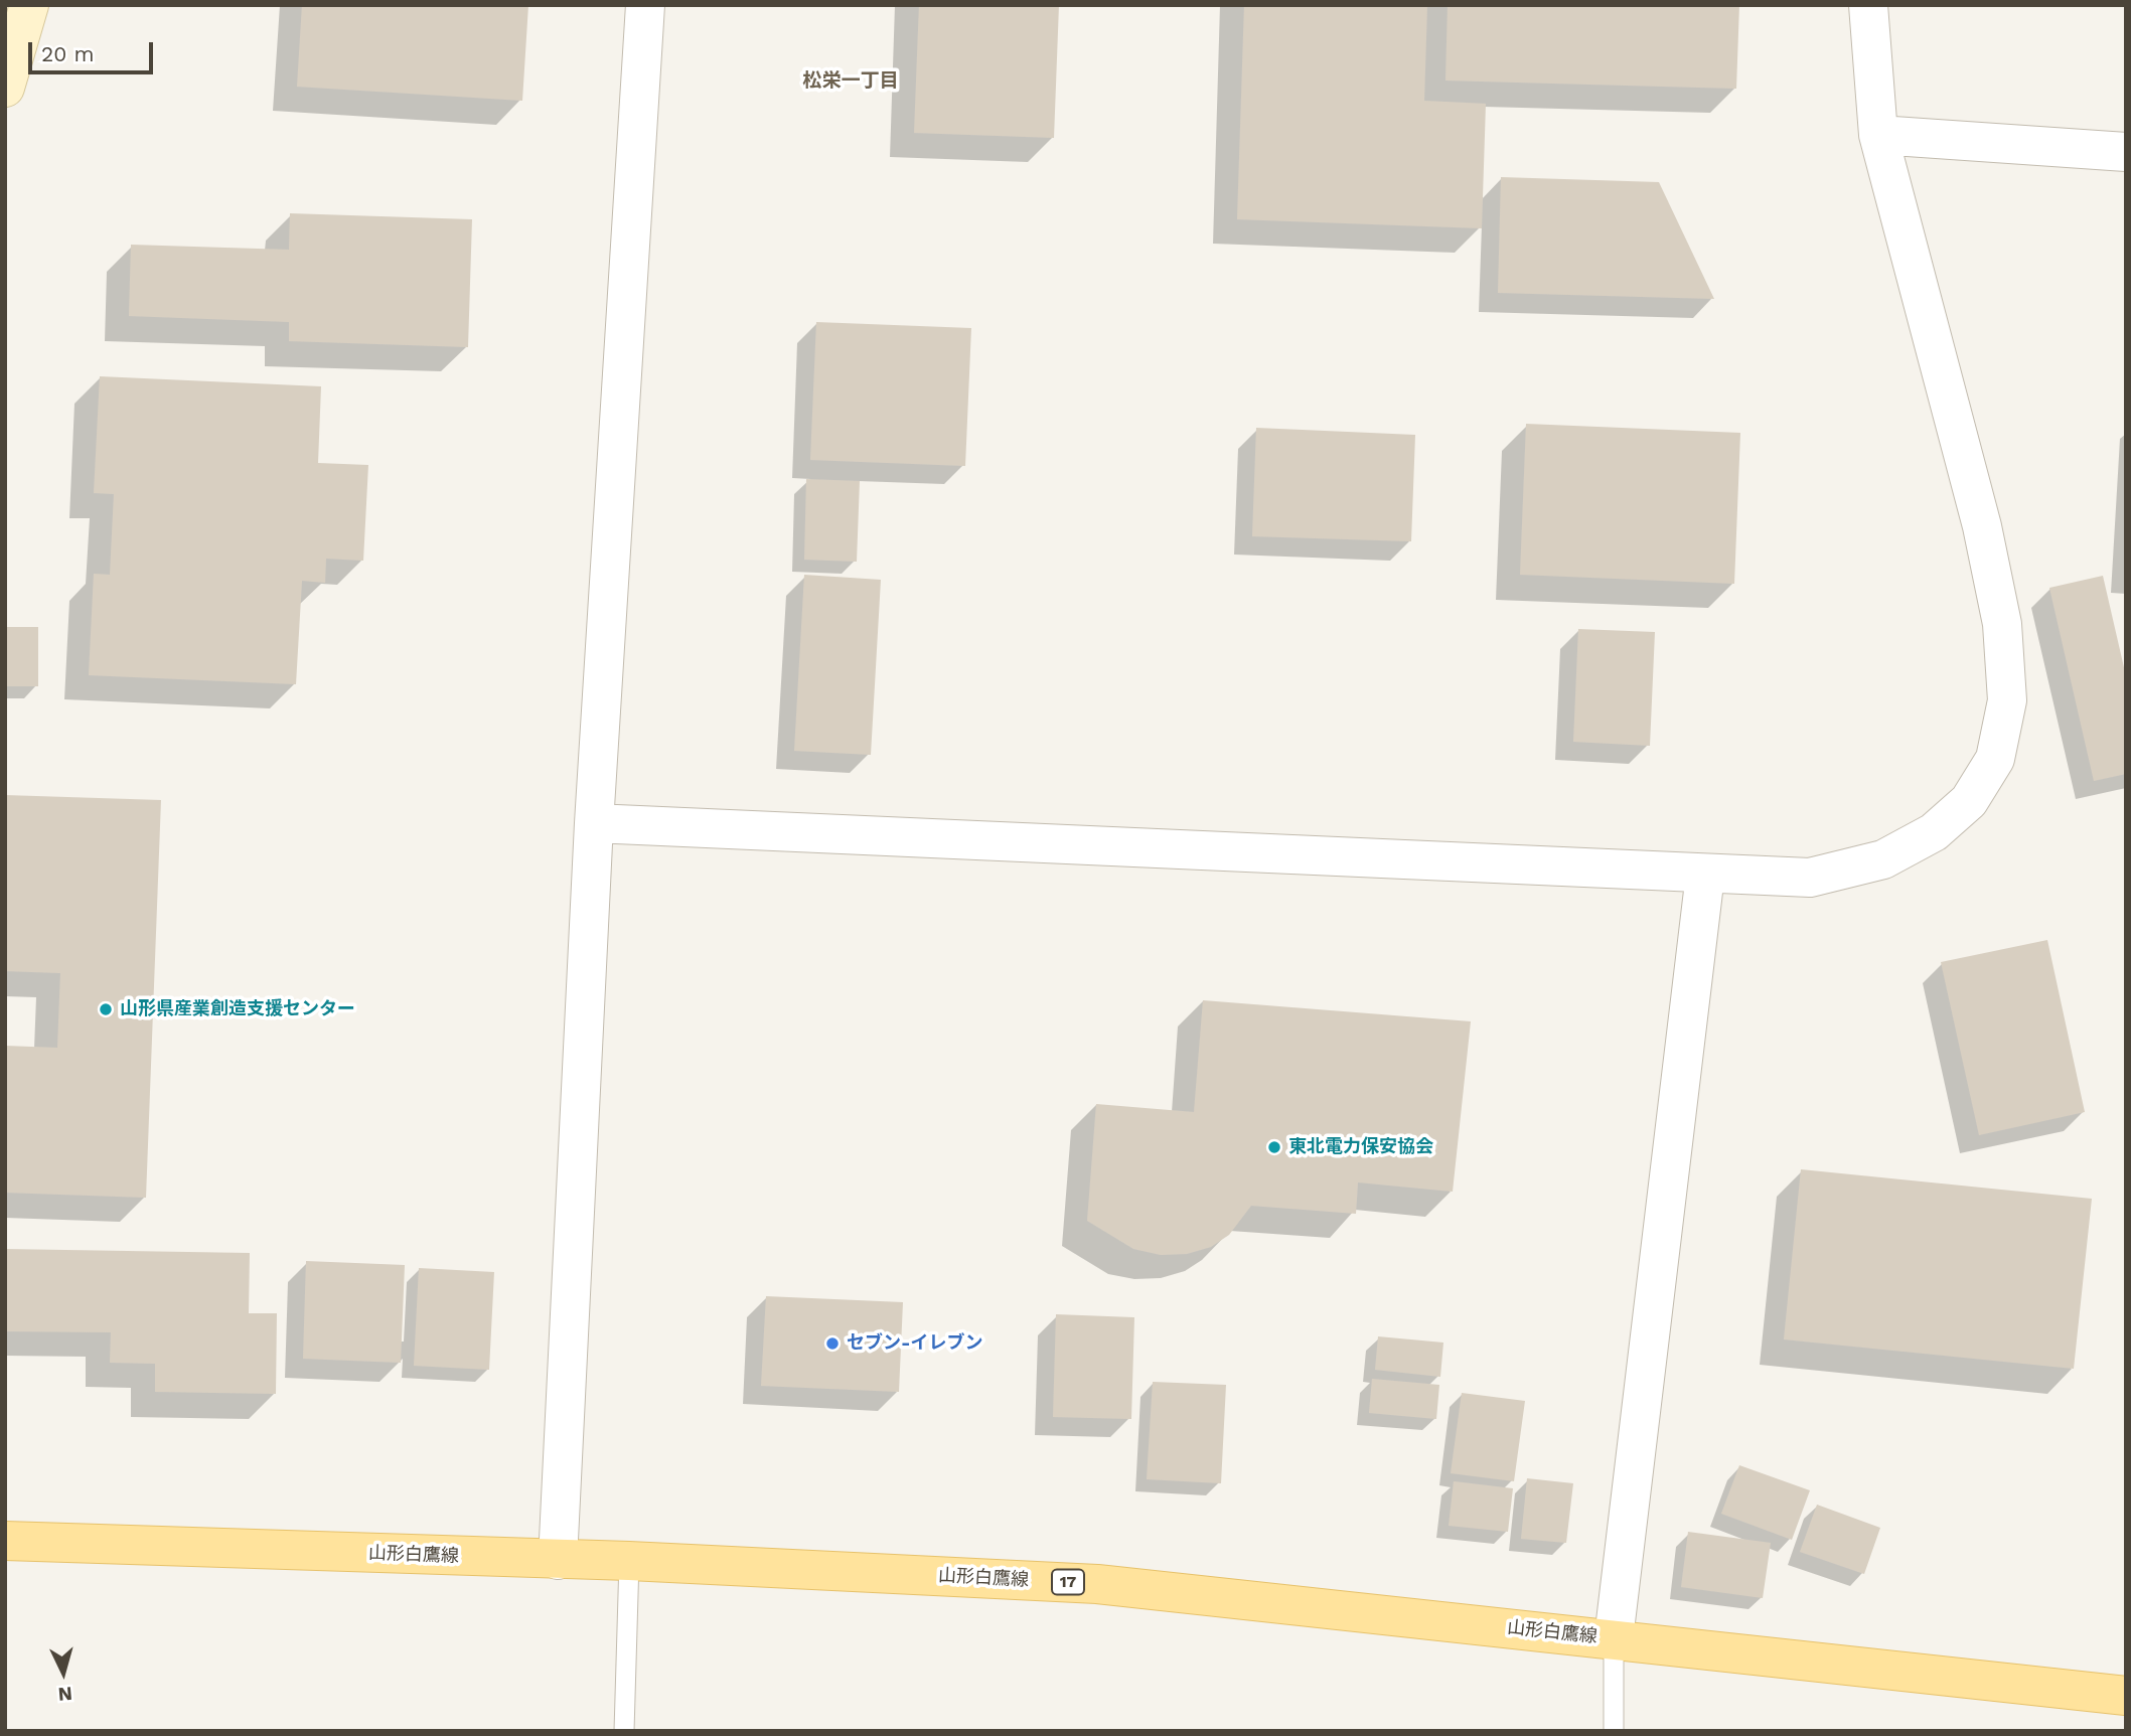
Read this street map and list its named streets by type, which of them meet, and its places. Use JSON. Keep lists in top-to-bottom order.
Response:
{
  "streets": {
    "main road": ["山形白鷹線", "17"]
  },
  "districts": ["松栄一丁目"],
  "places": ["山形県産業創造支援センター", "東北電力保安協会", "セブン-イレブン"],
  "scale_bar": "20 m",
  "north": "bottom"
}
